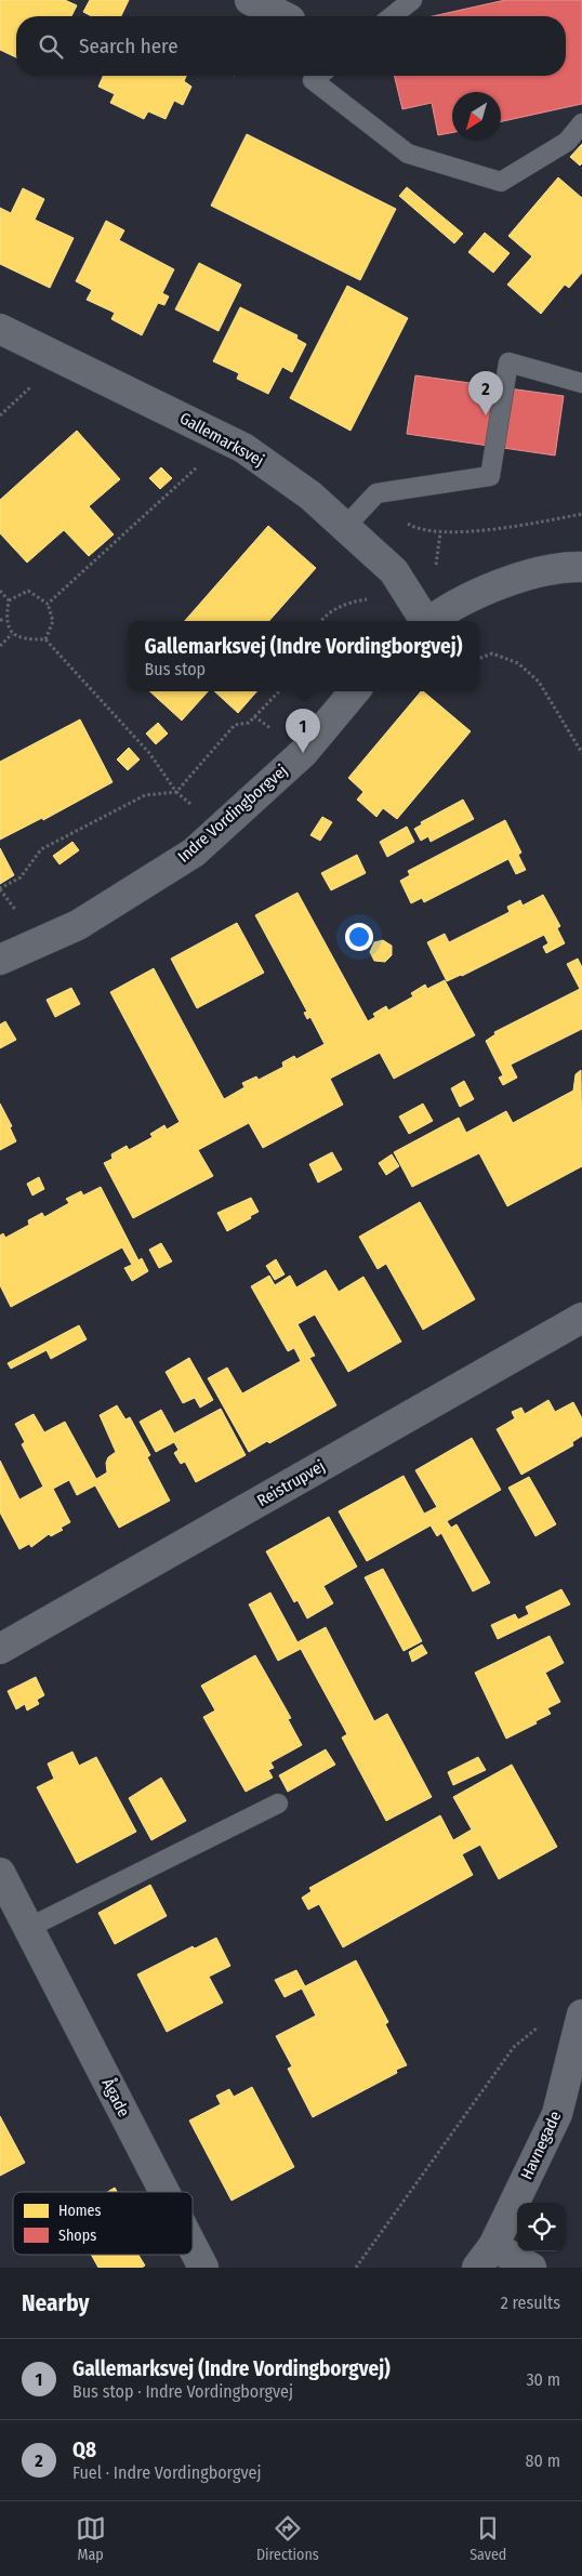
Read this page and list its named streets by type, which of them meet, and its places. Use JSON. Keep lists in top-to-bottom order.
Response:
{
  "streets": {
    "street": [
      "Gallemarksvej",
      "Indre Vordingborgvej",
      "Reistrupvej",
      "Ågade",
      "Havnegade"
    ]
  },
  "legend": ["Homes", "Shops"],
  "north": "bottom left",
  "page": {
    "search": "Search here",
    "pins": ["2", "1"],
    "popup": ["Gallemarksvej (Indre Vordingborgvej)", "Bus stop"],
    "heading": ["Nearby", "2 results"],
    "list": [
      {
        "mark": "1",
        "name": "Gallemarksvej (Indre Vordingborgvej)",
        "note": "Bus stop · Indre Vordingborgvej",
        "value": "30 m"
      },
      {
        "mark": "2",
        "name": "Q8",
        "note": "Fuel · Indre Vordingborgvej",
        "value": "80 m"
      }
    ],
    "nav": ["Map", "Directions", "Saved"]
  }
}
